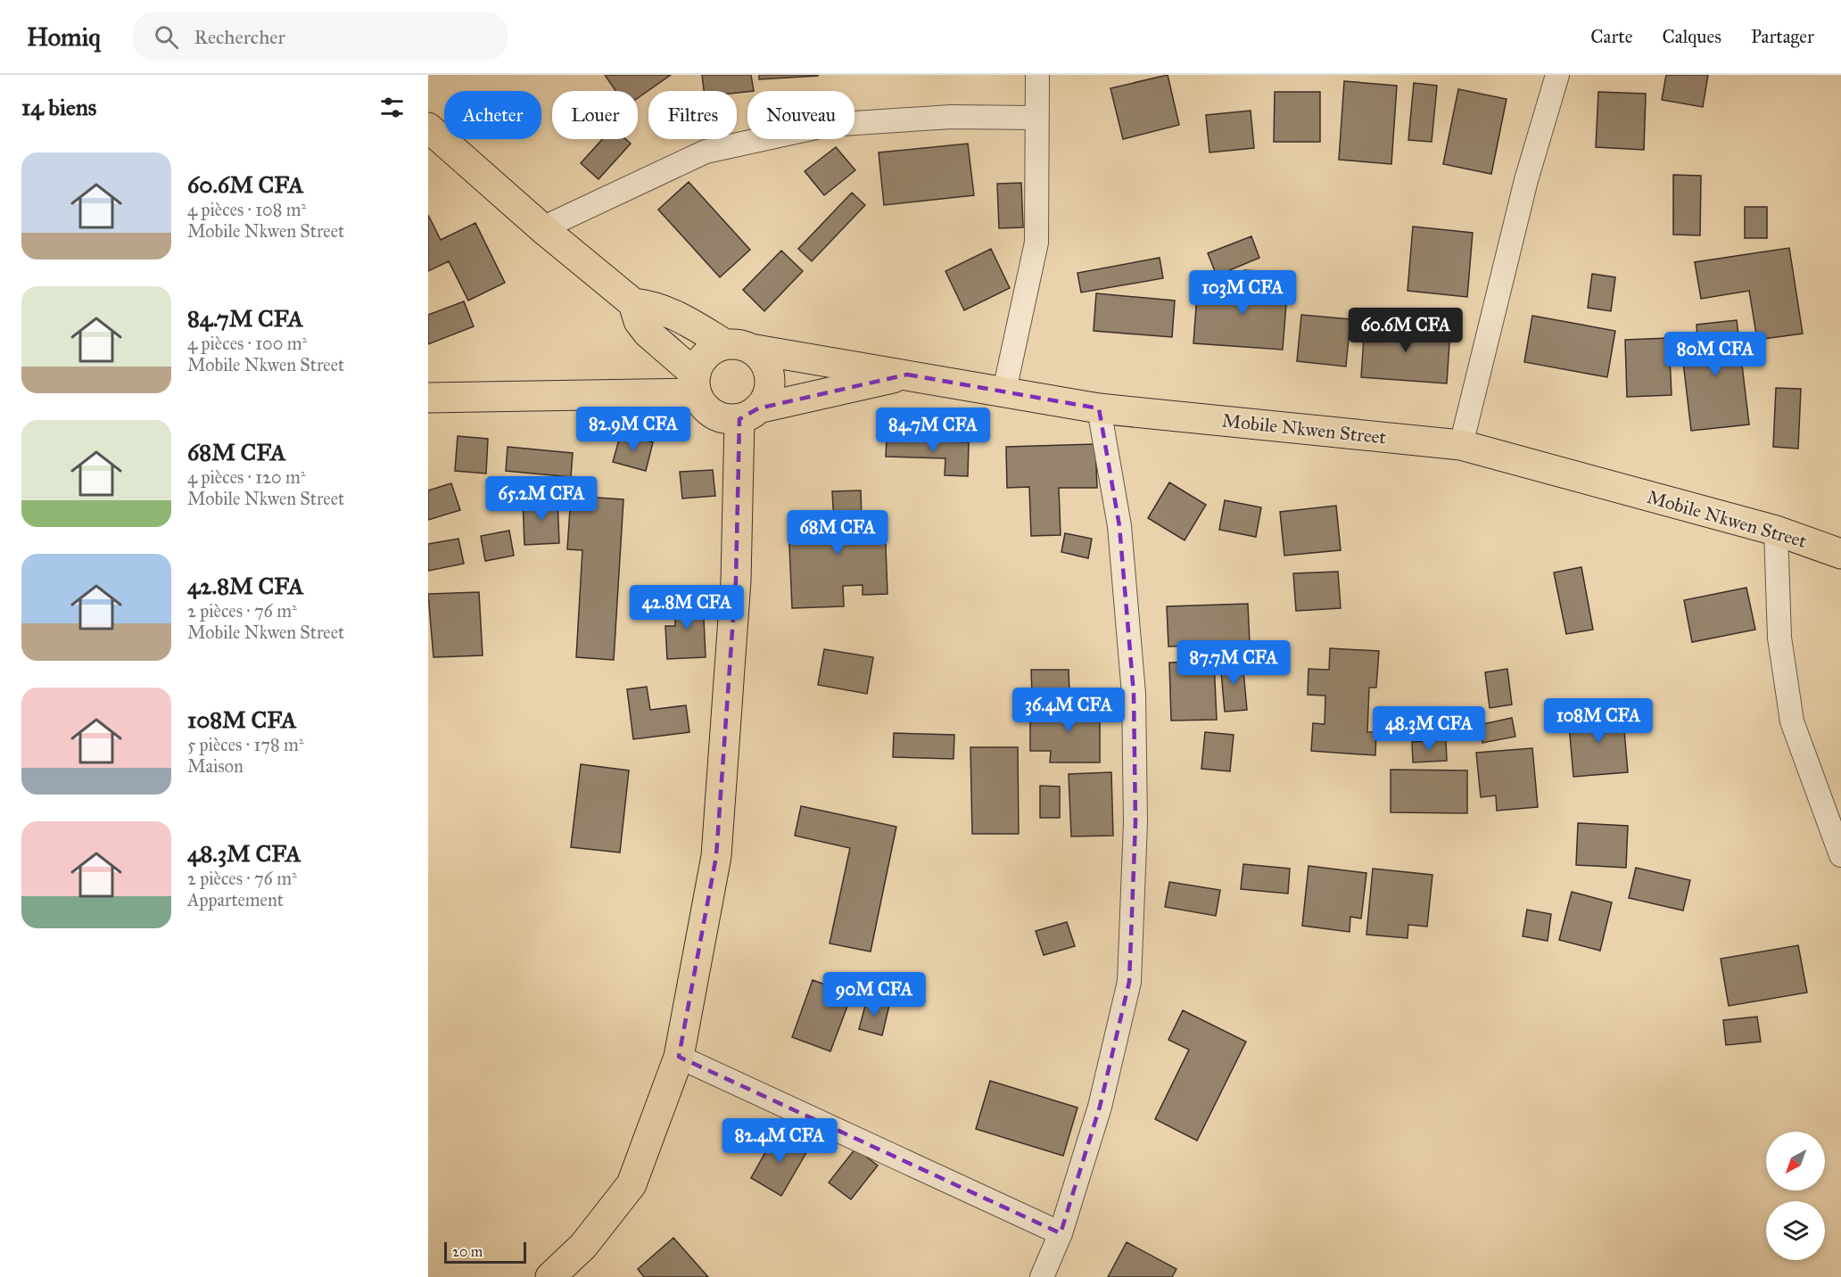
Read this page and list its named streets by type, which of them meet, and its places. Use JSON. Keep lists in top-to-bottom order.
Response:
{
  "streets": {
    "main road": ["Mobile Nkwen Street"]
  },
  "scale_bar": "20 m",
  "north": "bottom left",
  "page": {
    "header": "Homiq",
    "search": "Rechercher",
    "nav": ["Carte", "Calques", "Partager"],
    "heading": "14 biens",
    "chip": [
      "Acheter",
      "Louer",
      "Filtres",
      "Nouveau"
    ],
    "list": [
      {
        "name": "60.6M CFA",
        "note": "4 pièces · 108 m² · Mobile Nkwen Street"
      },
      {
        "name": "84.7M CFA",
        "note": "4 pièces · 100 m² · Mobile Nkwen Street"
      },
      {
        "name": "68M CFA",
        "note": "4 pièces · 120 m² · Mobile Nkwen Street"
      },
      {
        "name": "42.8M CFA",
        "note": "2 pièces · 76 m² · Mobile Nkwen Street"
      },
      {
        "name": "108M CFA",
        "note": "5 pièces · 178 m² · Maison"
      },
      {
        "name": "48.3M CFA",
        "note": "2 pièces · 76 m² · Appartement"
      }
    ],
    "price": [
      "103M CFA",
      "60.6M CFA",
      "80M CFA",
      "82.9M CFA",
      "84.7M CFA",
      "65.2M CFA",
      "68M CFA",
      "42.8M CFA",
      "87.7M CFA",
      "36.4M CFA",
      "108M CFA",
      "48.3M CFA",
      "90M CFA",
      "82.4M CFA"
    ],
    "scale": "20 m"
  }
}
